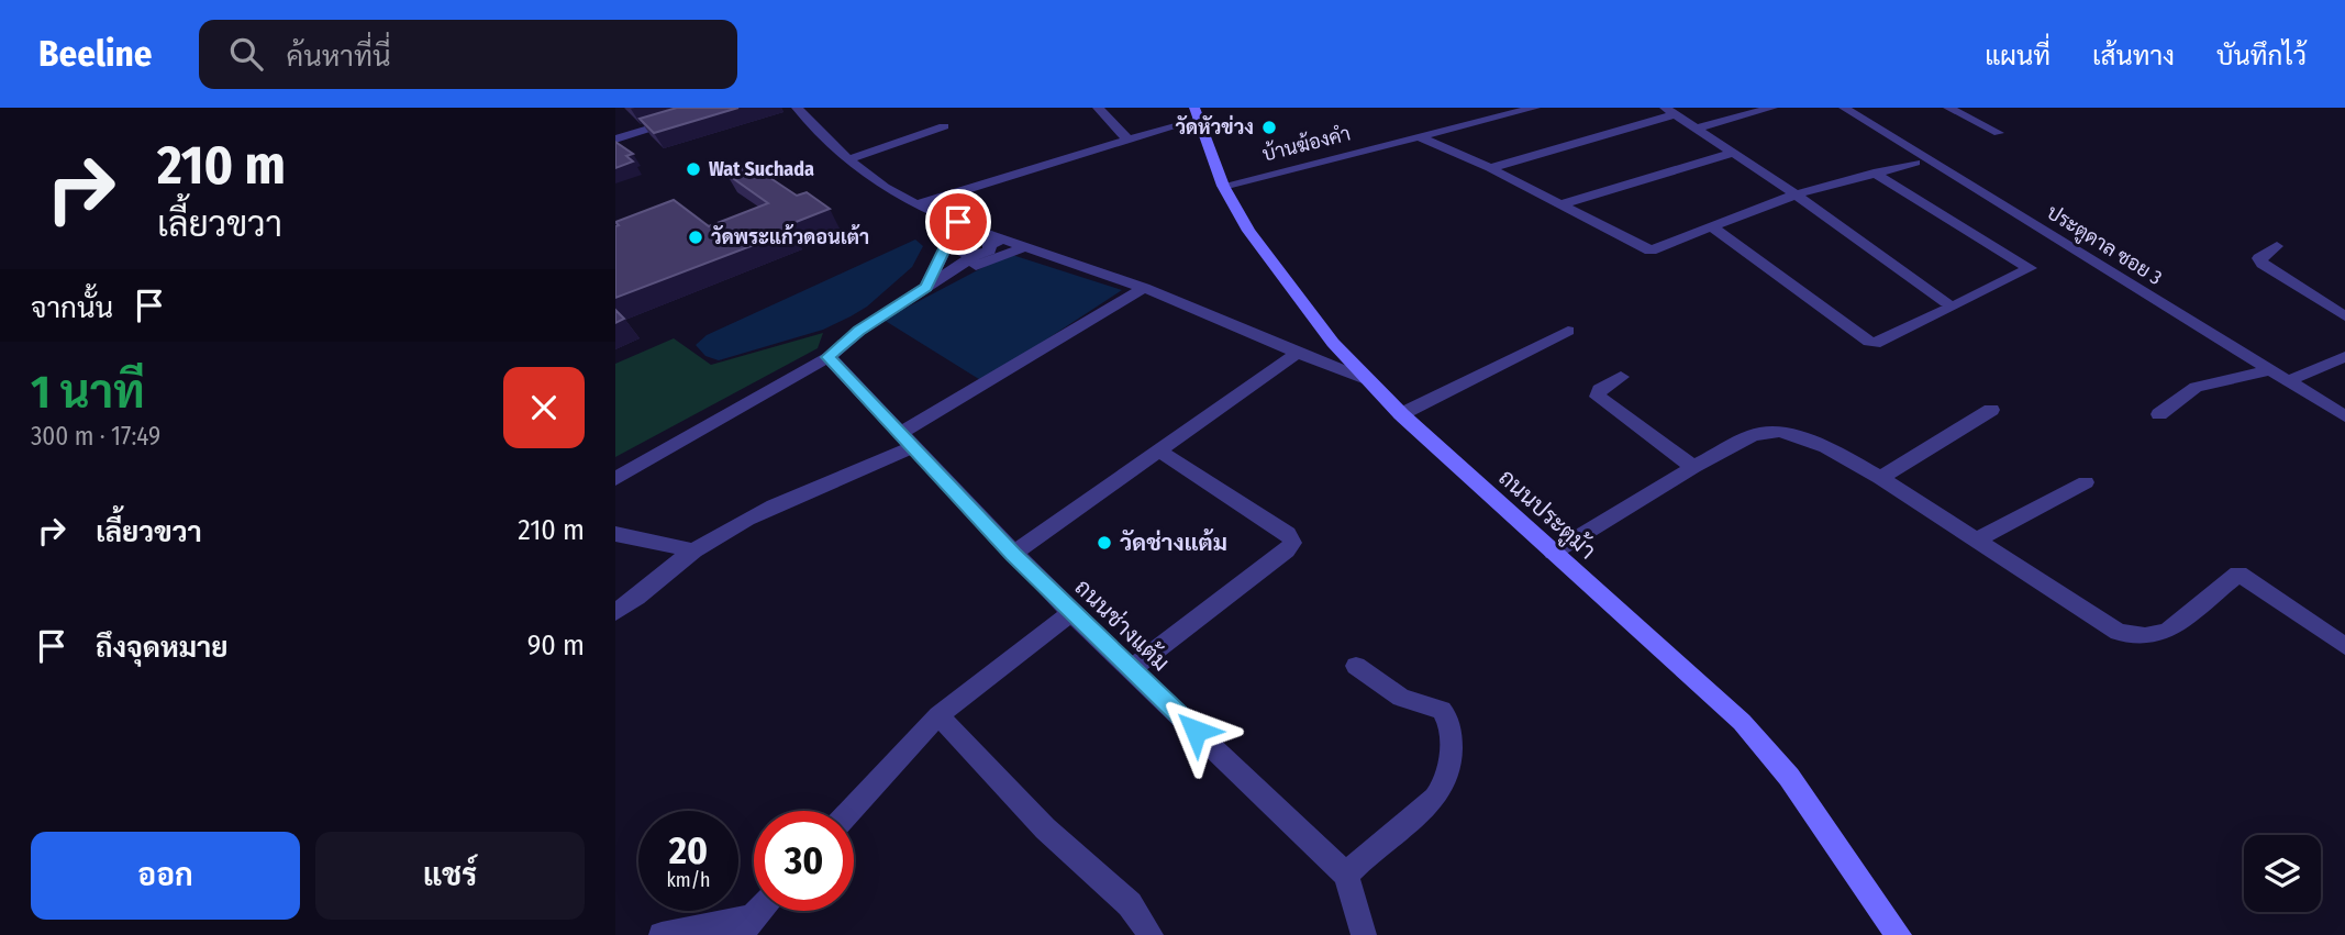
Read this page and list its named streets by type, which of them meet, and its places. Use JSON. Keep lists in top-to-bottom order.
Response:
{
  "streets": {
    "main road": ["ถนนประตูม้า"],
    "street": ["บ้านฆ้องคำ", "ประตูดาล ซอย 3", "ถนนช่างแต้ม"]
  },
  "crossings": [
    ["บ้านฆ้องคำ", "ถนนประตูม้า"]
  ],
  "places": [
    "วัดหัวข่วง",
    "Wat Suchada",
    "วัดพระแก้วดอนเต้า",
    "วัดช่างแต้ม"
  ],
  "page": {
    "header": "Beeline",
    "search": "ค้นหาที่นี่",
    "nav": ["แผนที่", "เส้นทาง", "บันทึกไว้"],
    "turn": ["210 m", "เลี้ยวขวา"],
    "then": "จากนั้น",
    "heading": ["1 นาที", "300 m · 17:49"],
    "list": [
      {
        "name": "เลี้ยวขวา",
        "value": "210 m"
      },
      {
        "name": "ถึงจุดหมาย",
        "value": "90 m"
      }
    ],
    "speed": "20 km/h",
    "limit": "30",
    "buttons": ["ออก", "แชร์"]
  }
}
